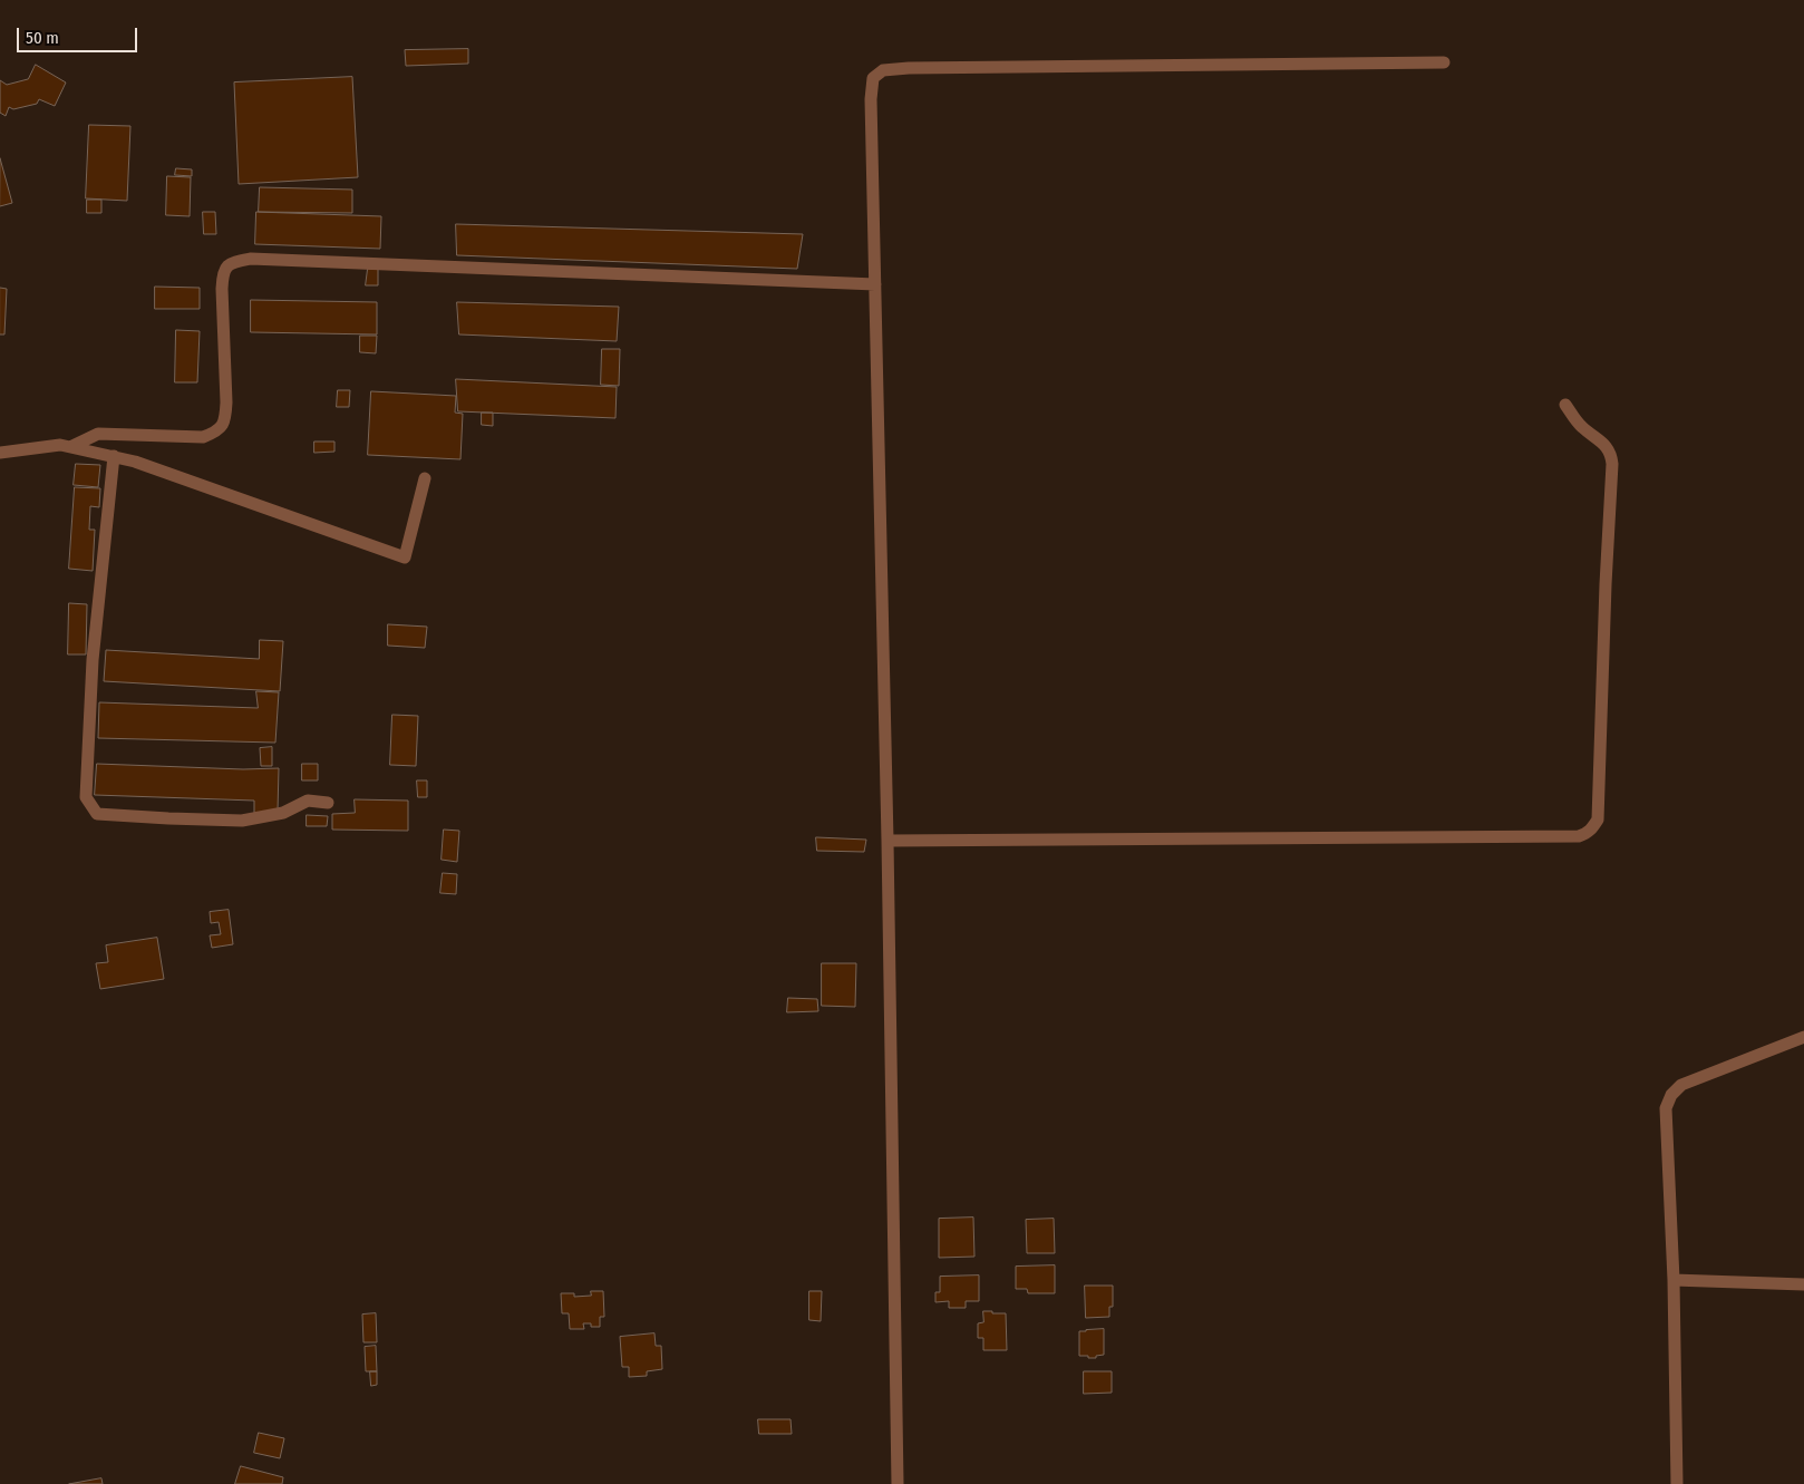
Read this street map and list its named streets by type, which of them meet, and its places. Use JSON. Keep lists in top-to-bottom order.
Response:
{
  "scale_bar": "50 m"
}
